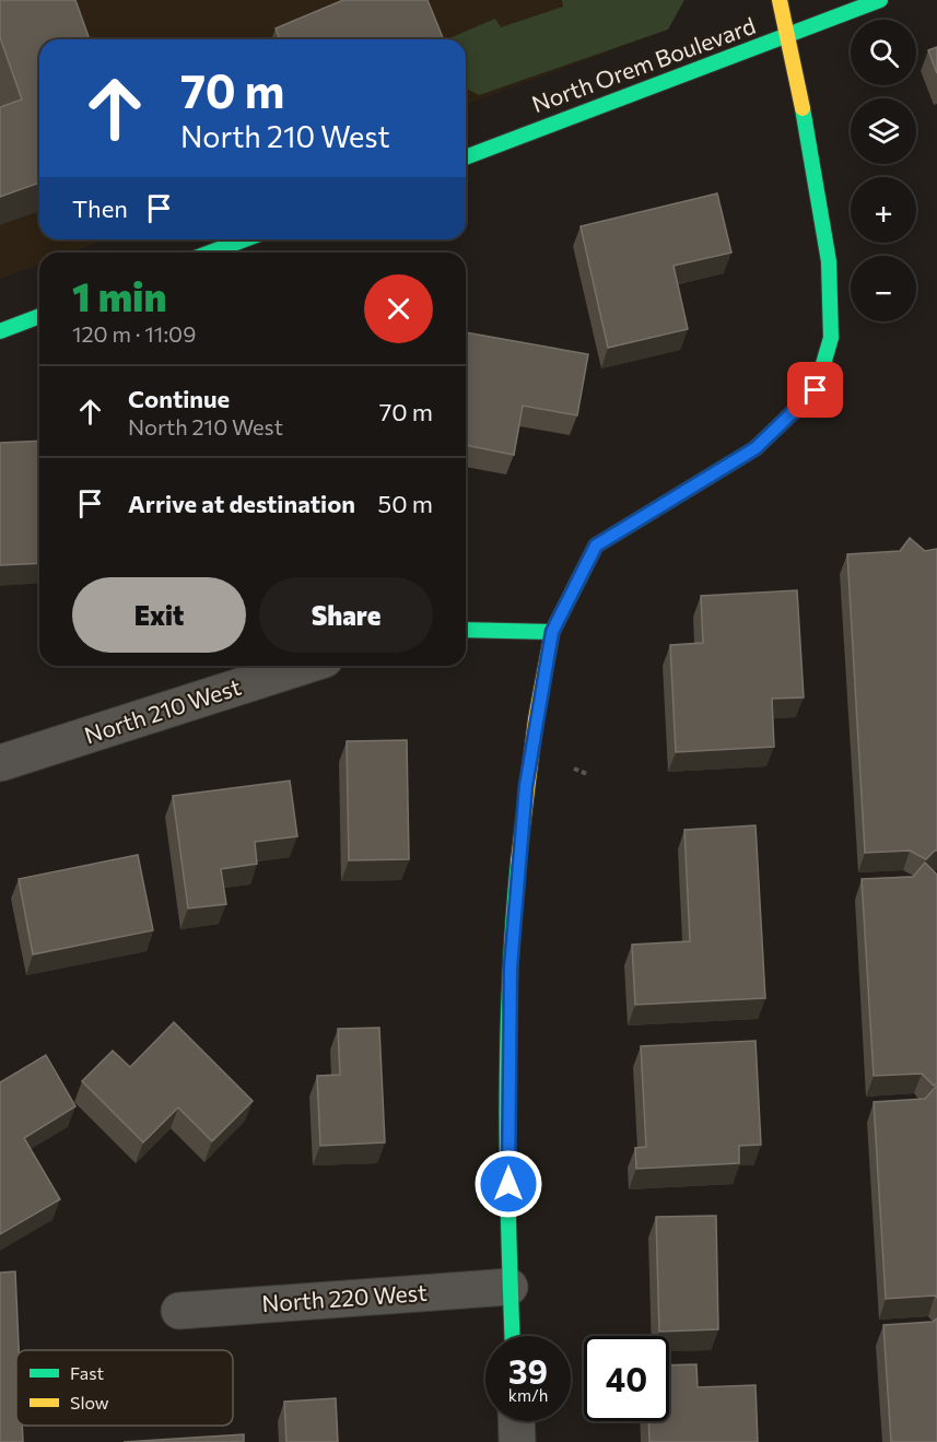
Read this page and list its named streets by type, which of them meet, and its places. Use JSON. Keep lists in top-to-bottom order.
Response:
{
  "streets": {
    "street": ["North Orem Boulevard", "North 210 West", "North 220 West"]
  },
  "legend": ["Fast", "Slow"],
  "page": {
    "map_buttons": ["+", "−"],
    "turn": ["70 m", "North 210 West"],
    "then": "Then",
    "heading": ["1 min", "120 m · 11:09"],
    "list": [
      {
        "name": "Continue",
        "note": "North 210 West",
        "value": "70 m"
      },
      {
        "name": "Arrive at destination",
        "value": "50 m"
      }
    ],
    "buttons": ["Exit", "Share"],
    "speed": "39 km/h",
    "limit": "40"
  }
}
